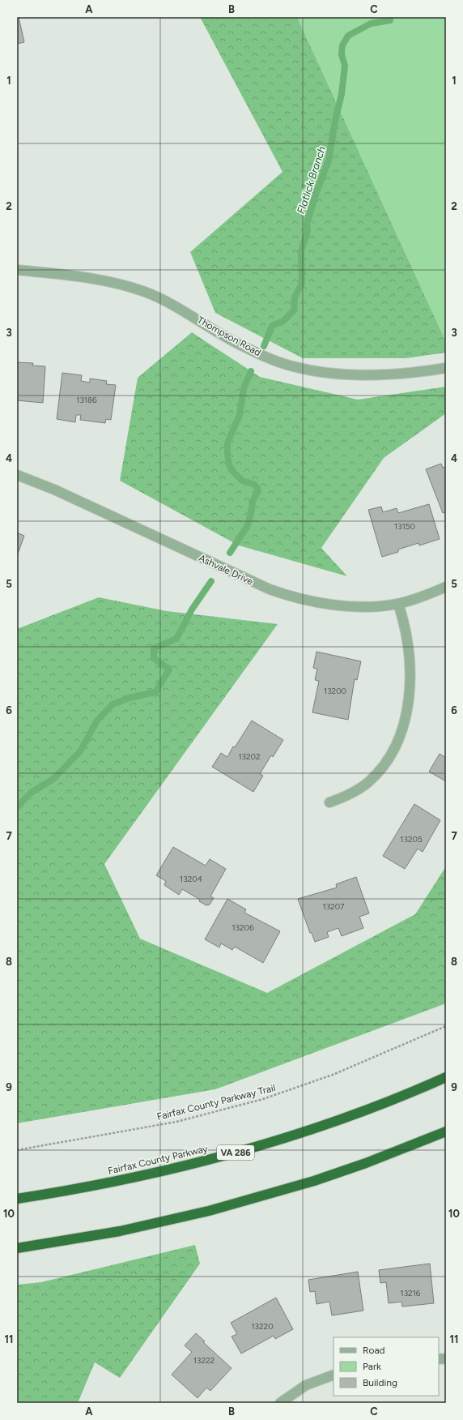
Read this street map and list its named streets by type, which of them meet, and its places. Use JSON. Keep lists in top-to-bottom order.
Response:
{
  "streets": {
    "highway": ["VA 286", "Fairfax County Parkway"],
    "street": ["Thompson Road", "Ashvale Drive"],
    "path": ["Fairfax County Parkway Trail"]
  },
  "water": ["Flatlick Branch"],
  "house_numbers": [
    "13186",
    "13150",
    "13200",
    "13202",
    "13205",
    "13204",
    "13207",
    "13206",
    "13216",
    "13220",
    "13222"
  ],
  "legend": ["Road", "Park", "Building"],
  "grid": {
    "columns": ["A", "B", "C"],
    "rows": [
      "1",
      "2",
      "3",
      "4",
      "5",
      "6",
      "7",
      "8",
      "9",
      "10",
      "11"
    ]
  }
}
